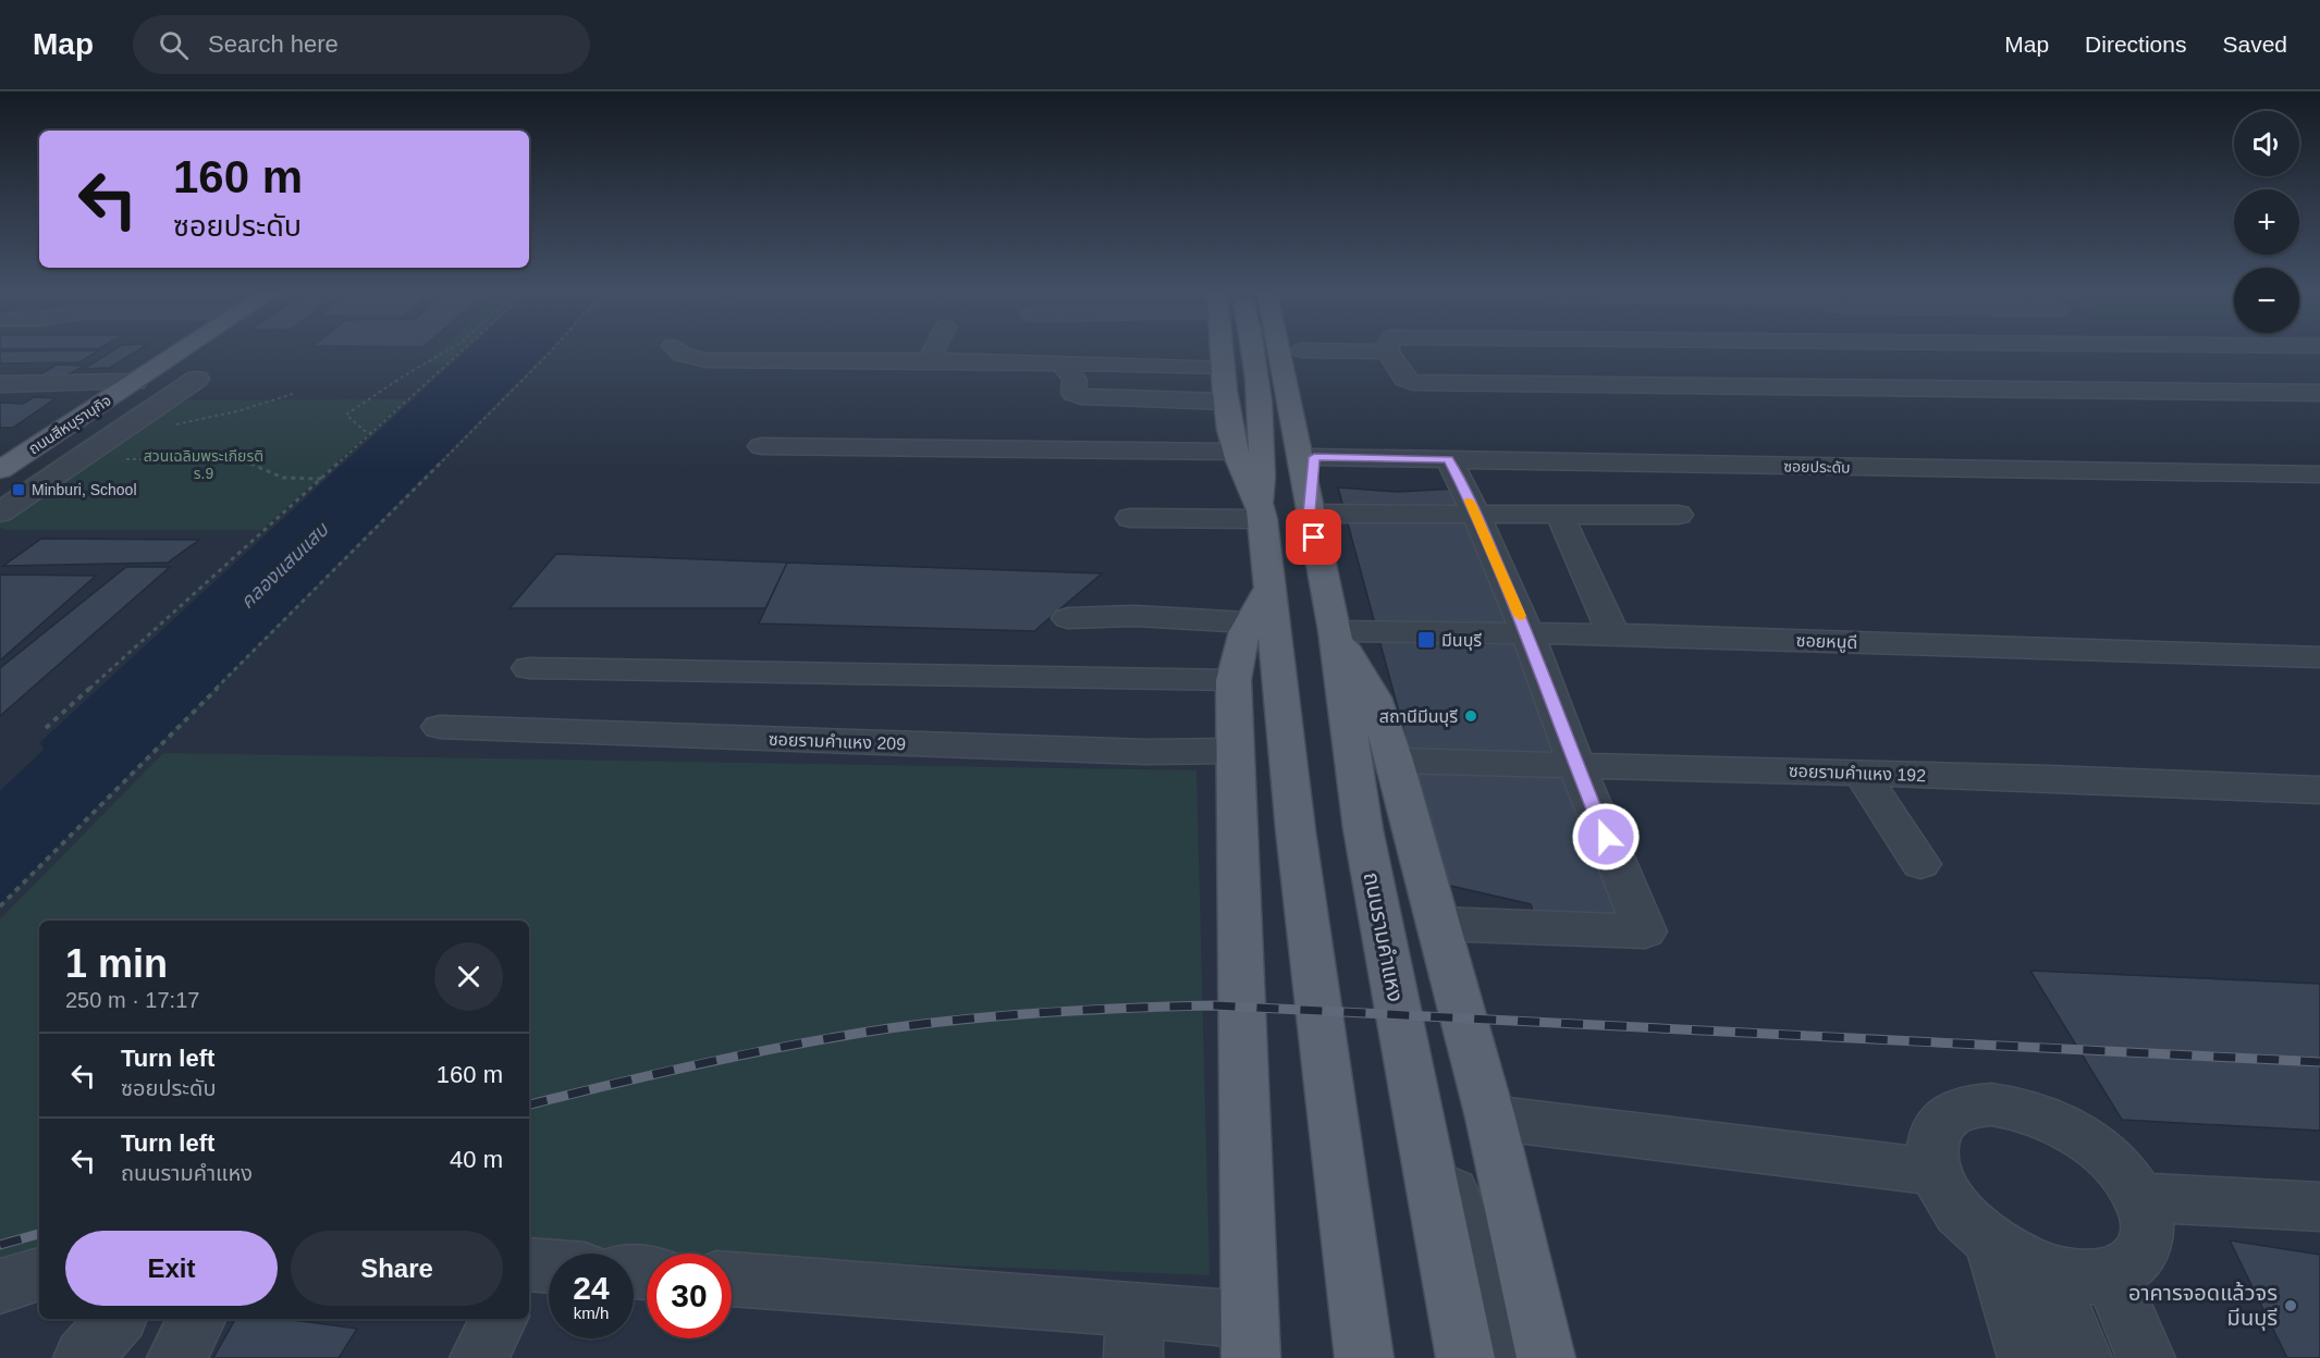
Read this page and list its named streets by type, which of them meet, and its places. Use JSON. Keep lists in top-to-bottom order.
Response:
{
  "streets": {
    "main road": ["ถนนสีหบุรานุกิจ", "ถนนรามคำแหง"],
    "street": [
      "ซอยประดับ",
      "ซอยหนูดี",
      "ซอยรามคำแหง 209",
      "ซอยรามคำแหง 192"
    ]
  },
  "crossings": [
    ["ซอยประดับ", "ถนนรามคำแหง"],
    ["ซอยหนูดี", "ถนนรามคำแหง"]
  ],
  "water": ["คลองแสนแสบ"],
  "parks": ["สวนเฉลิมพระเกียรติ ร.9"],
  "places": {
    "transit": ["Minburi, School", "มีนบุรี"],
    "other": ["สถานีมีนบุรี", "อาคารจอดแล้วจร มีนบุรี"]
  },
  "page": {
    "header": "Map",
    "search": "Search here",
    "nav": ["Map", "Directions", "Saved"],
    "map_buttons": ["+", "−"],
    "turn": ["160 m", "ซอยประดับ"],
    "heading": ["1 min", "250 m · 17:17"],
    "list": [
      {
        "name": "Turn left",
        "note": "ซอยประดับ",
        "value": "160 m"
      },
      {
        "name": "Turn left",
        "note": "ถนนรามคำแหง",
        "value": "40 m"
      }
    ],
    "buttons": ["Exit", "Share"],
    "speed": "24 km/h",
    "limit": "30"
  }
}
